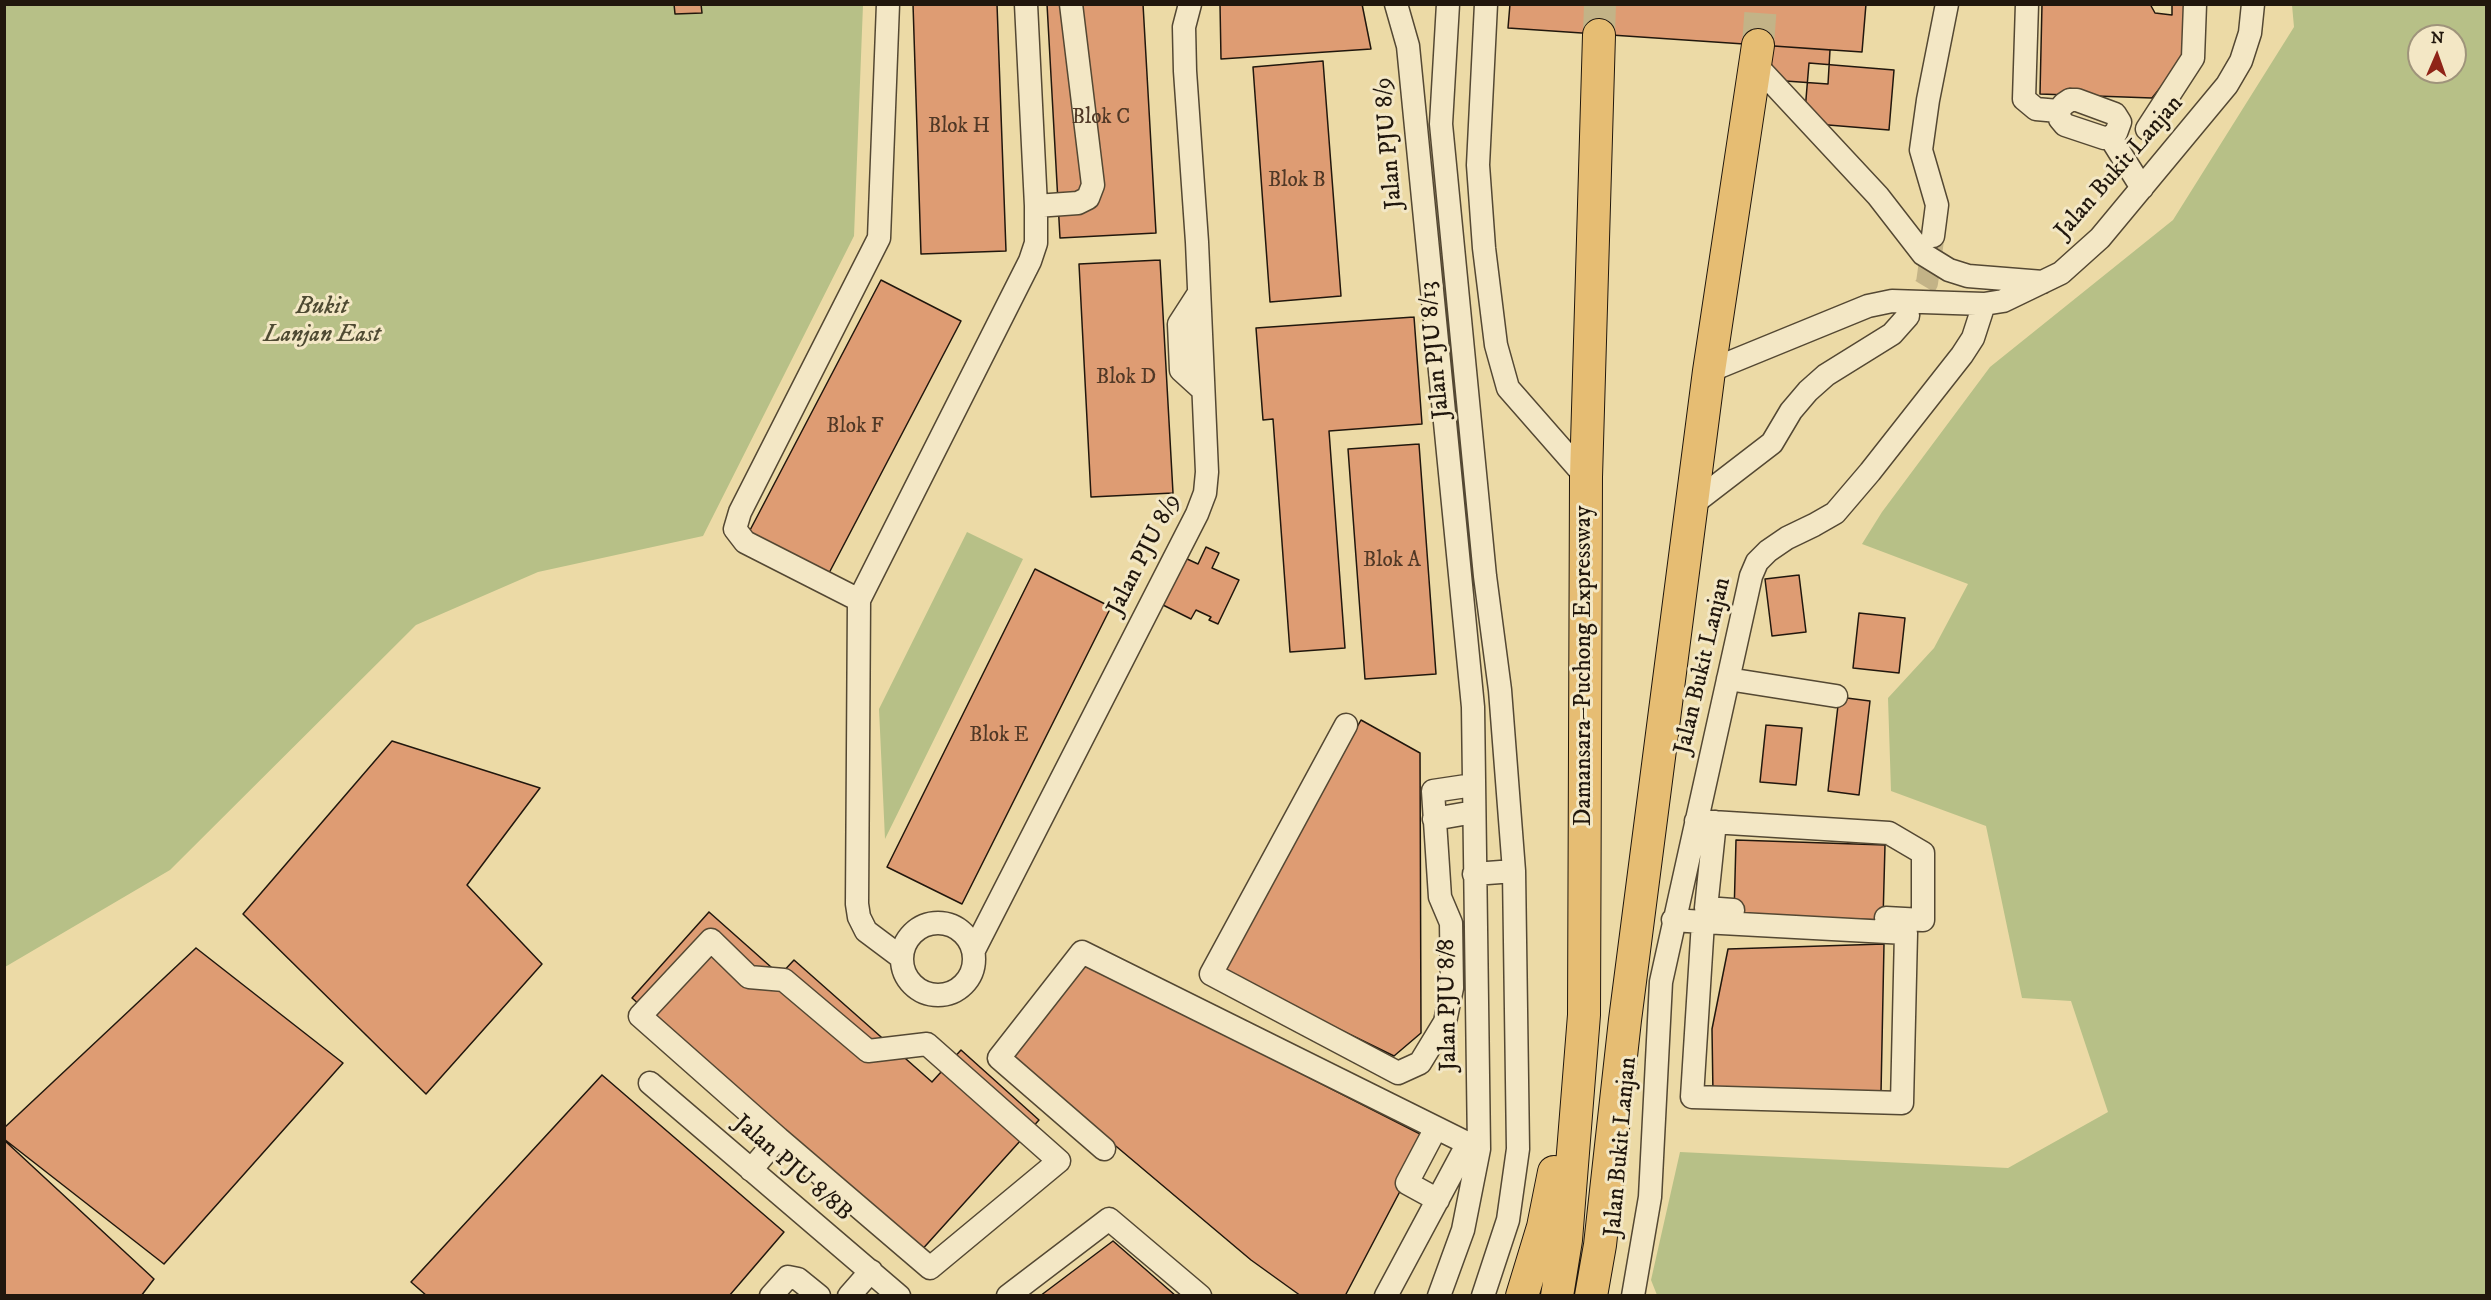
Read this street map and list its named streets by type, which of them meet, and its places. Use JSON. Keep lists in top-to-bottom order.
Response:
{
  "streets": {
    "highway": ["Damansara–Puchong Expressway"],
    "street": [
      "Jalan PJU 8/9",
      "Jalan Bukit Lanjan",
      "Jalan PJU 8/13",
      "Jalan PJU 8/8",
      "Jalan PJU 8/8B"
    ]
  },
  "crossings": [
    ["Jalan PJU 8/9", "Jalan PJU 8/8"]
  ],
  "parks": ["Bukit Lanjan East"],
  "house_numbers": [
    "Blok C",
    "Blok H",
    "Blok B",
    "Blok D",
    "Blok F",
    "Blok A",
    "Blok E"
  ],
  "north": "top"
}
